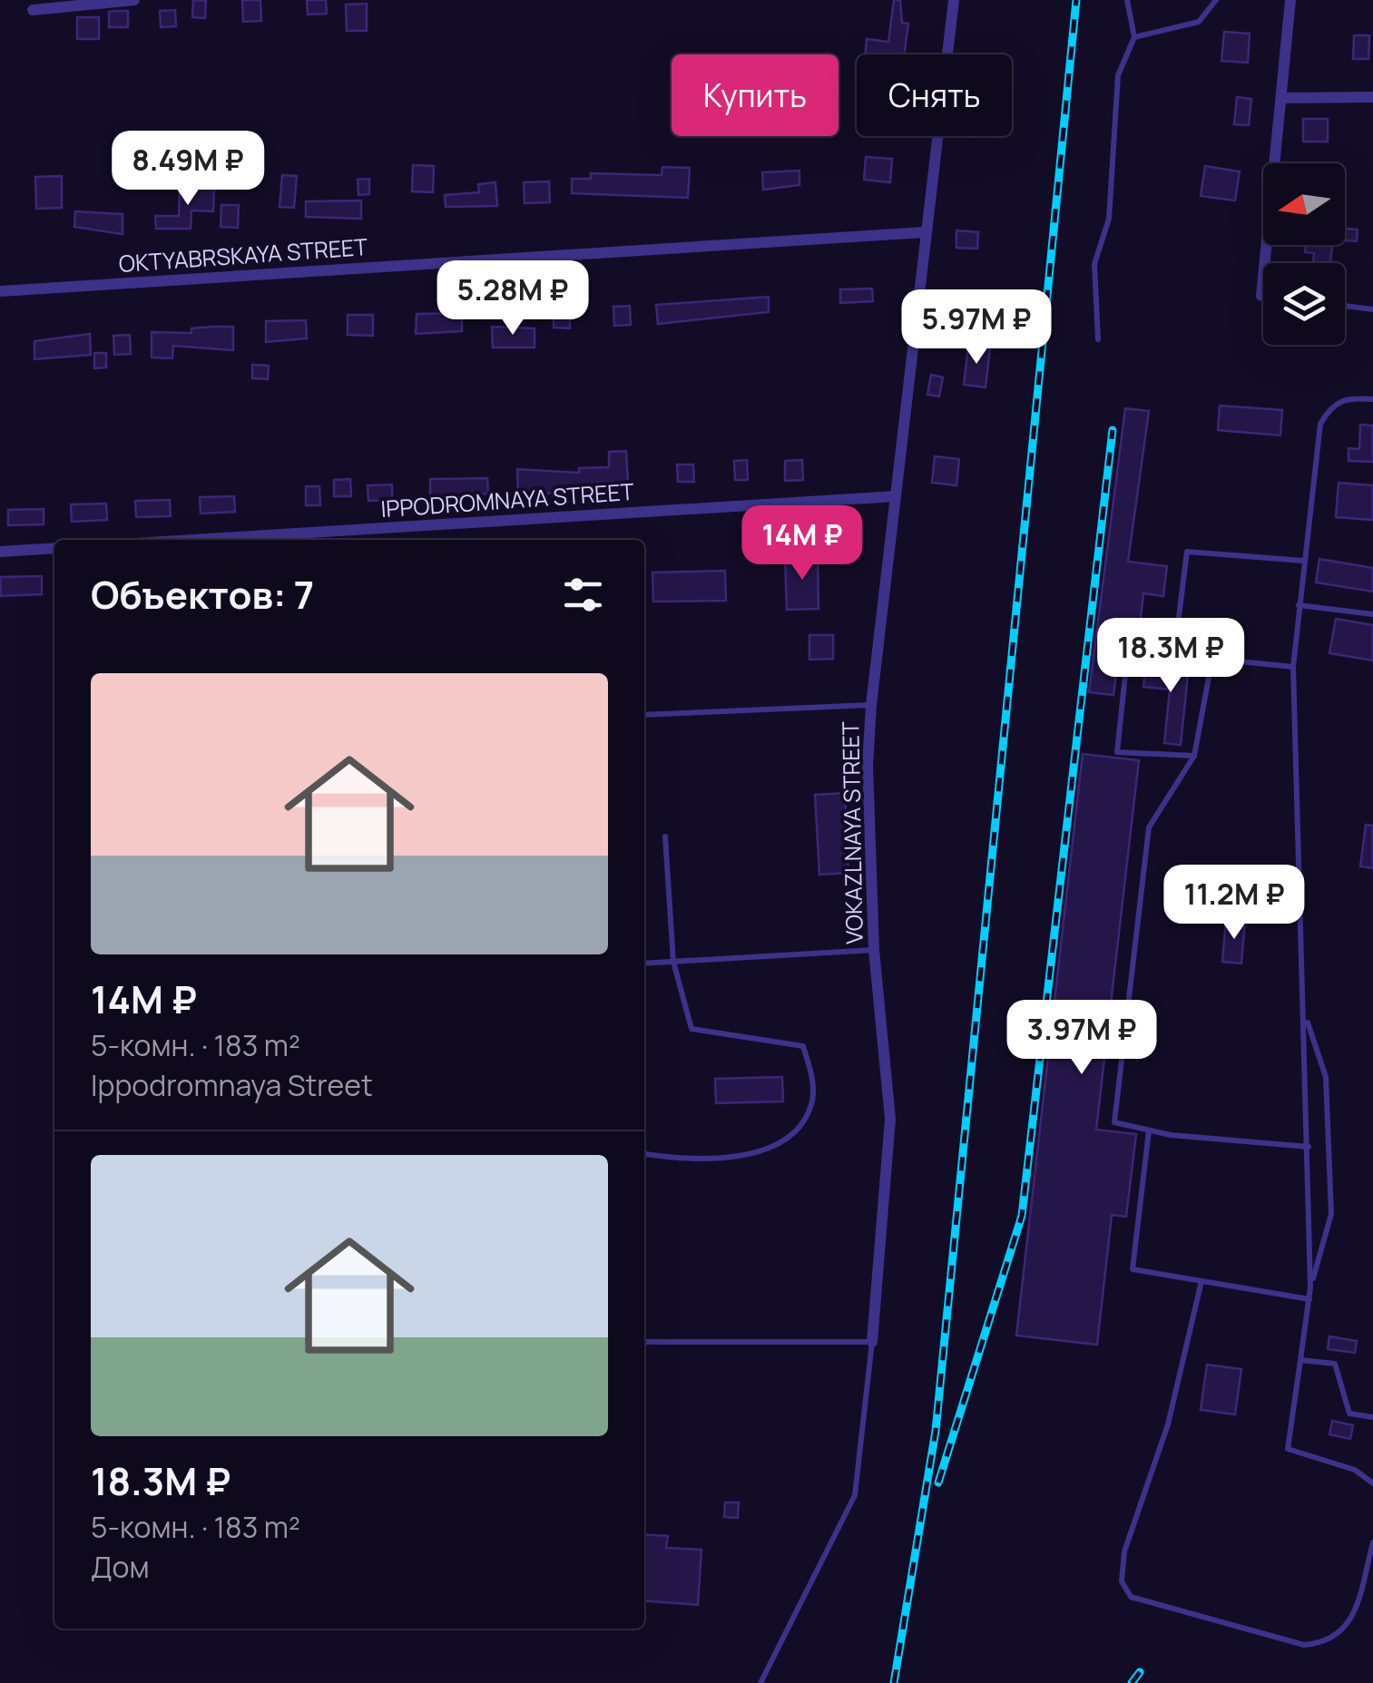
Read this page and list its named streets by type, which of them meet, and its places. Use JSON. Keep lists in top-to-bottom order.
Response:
{
  "streets": {
    "street": ["OKTYABRSKAYA STREET", "IPPODROMNAYA STREET", "VOKAZLNAYA STREET"]
  },
  "crossings": [
    ["OKTYABRSKAYA STREET", "VOKAZLNAYA STREET"],
    ["IPPODROMNAYA STREET", "VOKAZLNAYA STREET"]
  ],
  "north": "left",
  "page": {
    "chip": ["Купить", "Снять"],
    "price": [
      "8.49M ₽",
      "5.28M ₽",
      "5.97M ₽",
      "14M ₽",
      "18.3M ₽",
      "11.2M ₽",
      "3.97M ₽"
    ],
    "heading": "Объектов: 7",
    "list": [
      {
        "name": "14M ₽",
        "note": "5-комн. · 183 m² · Ippodromnaya Street"
      },
      {
        "name": "18.3M ₽",
        "note": "5-комн. · 183 m² · Дом"
      }
    ]
  }
}
